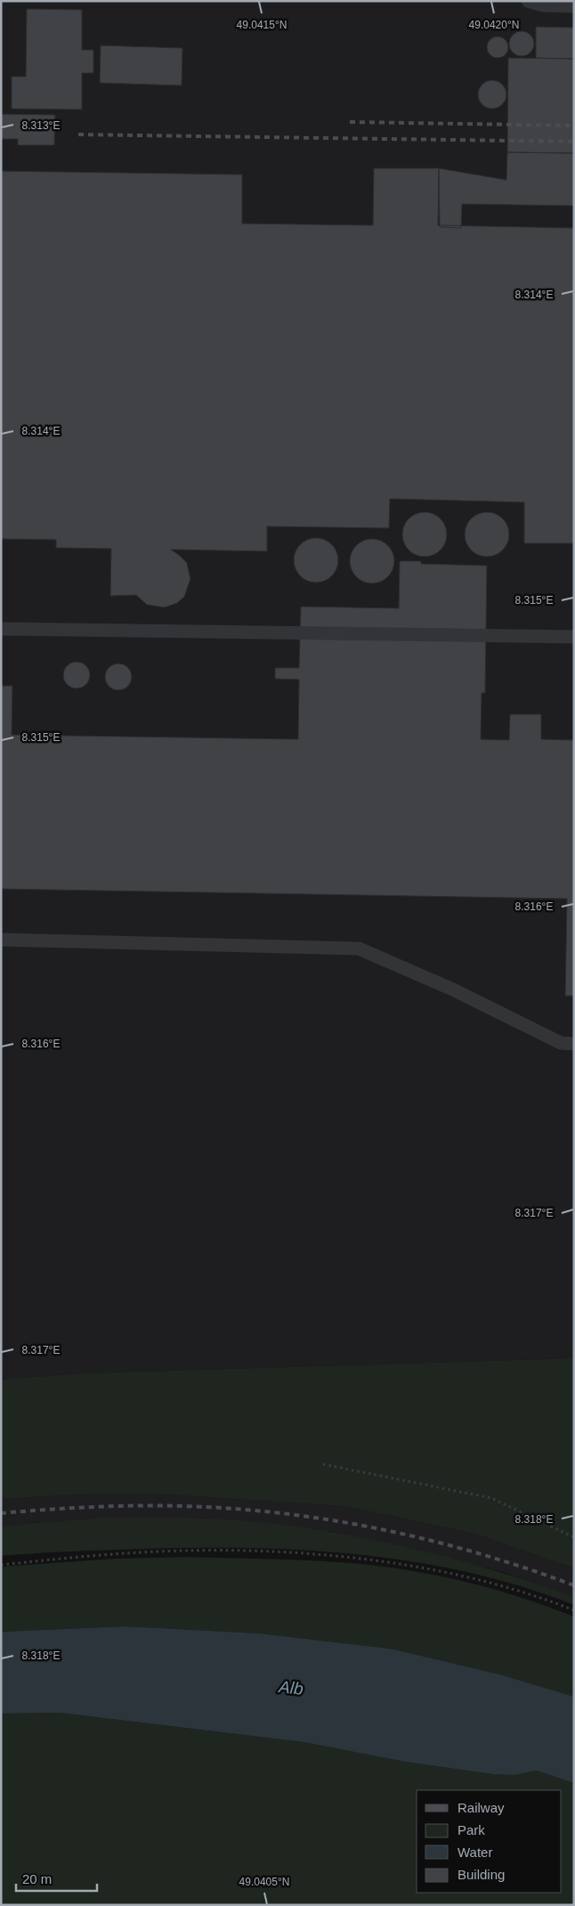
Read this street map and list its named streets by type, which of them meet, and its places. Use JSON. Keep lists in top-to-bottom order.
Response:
{
  "water": ["Alb"],
  "legend": [
    "Railway",
    "Park",
    "Water",
    "Building"
  ],
  "scale_bar": "20 m",
  "coordinates": [
    "49.0415°N",
    "49.0420°N",
    "8.313°E",
    "8.314°E",
    "8.315°E",
    "8.316°E",
    "8.317°E",
    "8.318°E",
    "49.0405°N"
  ]
}
